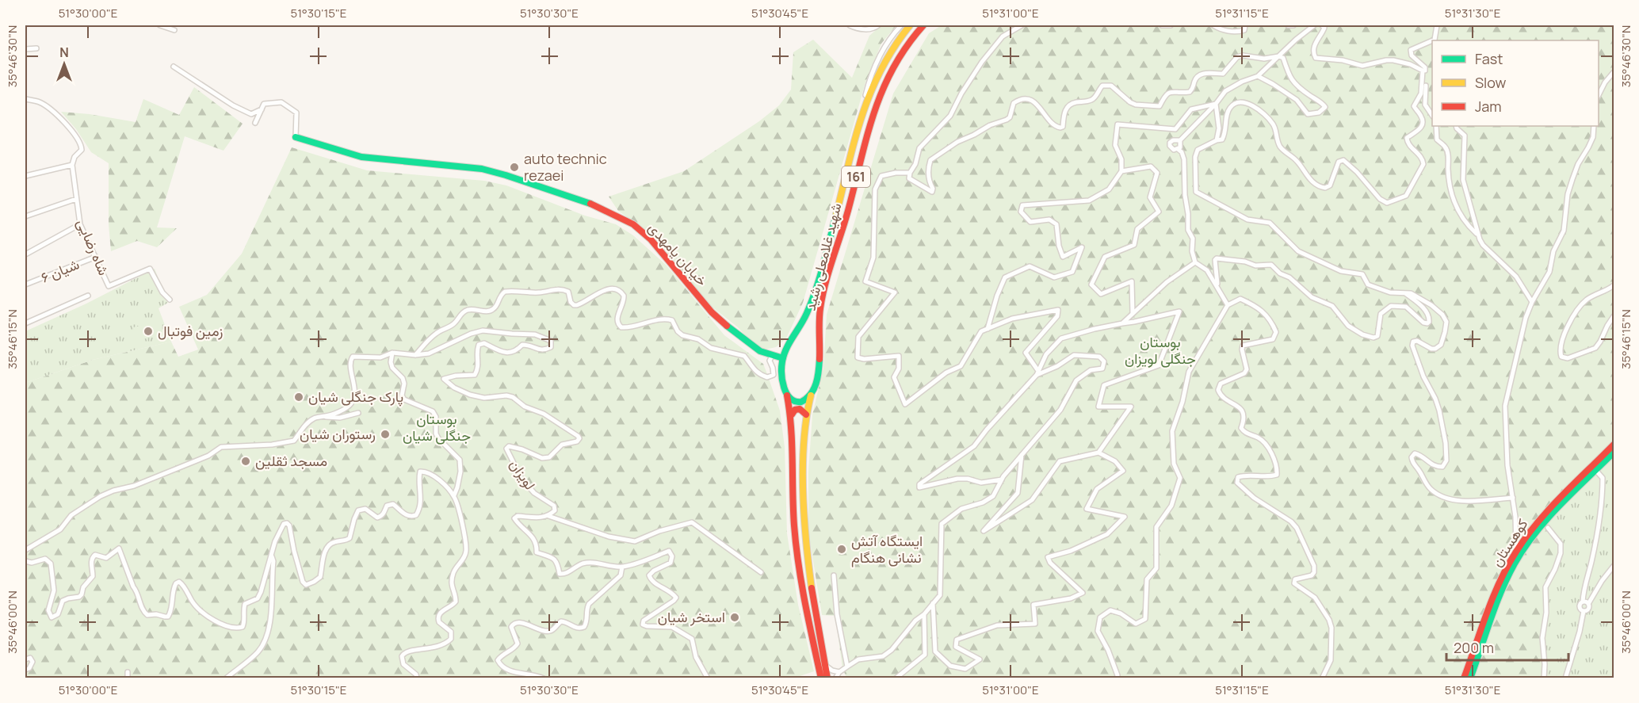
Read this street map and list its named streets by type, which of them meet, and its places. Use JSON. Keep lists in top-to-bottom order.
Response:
{
  "streets": {
    "main road": [
      "161",
      "خیابان یامهدی",
      "شهید غلامعلی رشید",
      "کوهستان"
    ],
    "street": ["شاه رضایی", "شیان ۶", "لویزان"]
  },
  "crossings": [
    ["شاه رضایی", "شیان ۶"],
    ["خیابان یامهدی", "شهید غلامعلی رشید"]
  ],
  "parks": ["بوستان جنگلی لویزان", "بوستان جنگلی شیان"],
  "places": [
    "auto technic rezaei",
    "زمین فوتبال",
    "پارک جنگلی شیان",
    "رستوران شیان",
    "مسجد ثقلین",
    "ایستگاه آتش نشانی هنگام",
    "استخر شیان"
  ],
  "legend": ["Fast", "Slow", "Jam"],
  "scale_bar": "200 m",
  "north": "top",
  "coordinates": [
    "51°30'00\"E",
    "51°30'15\"E",
    "51°30'30\"E",
    "51°30'45\"E",
    "51°31'00\"E",
    "51°31'15\"E",
    "51°31'30\"E",
    "35°46'30\"N",
    "35°46'15\"N",
    "35°46'00\"N"
  ]
}
